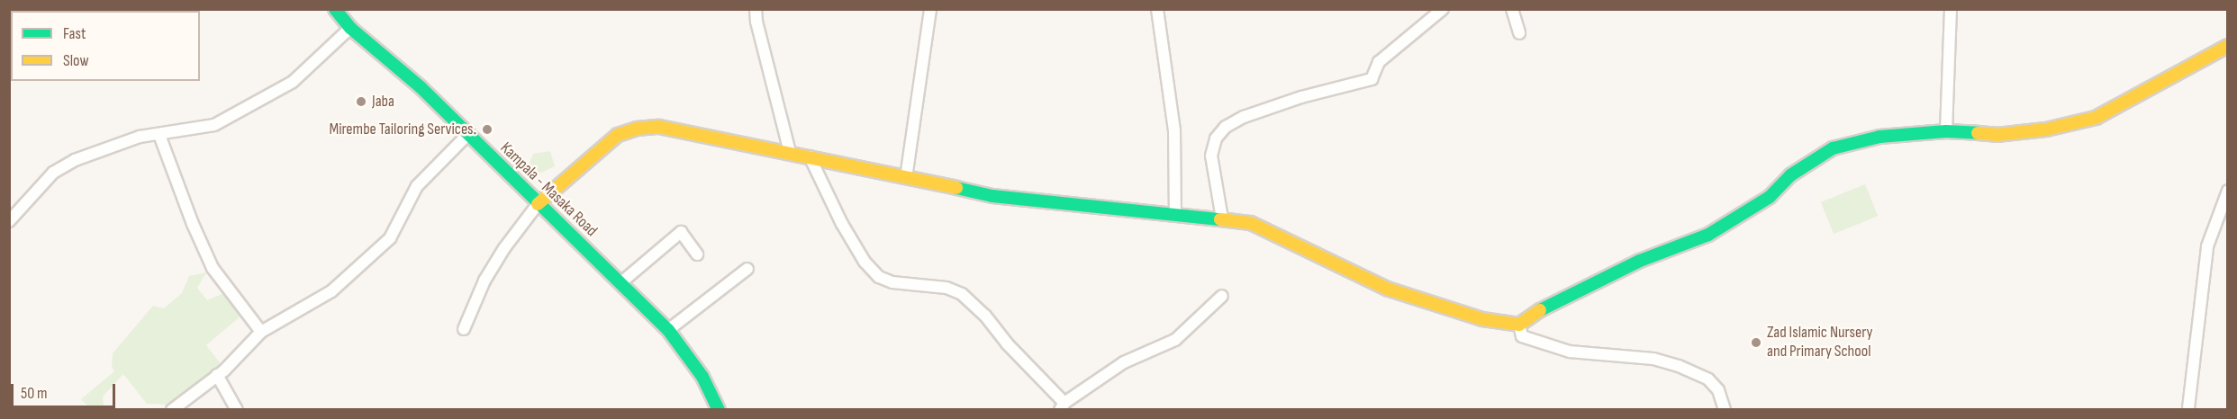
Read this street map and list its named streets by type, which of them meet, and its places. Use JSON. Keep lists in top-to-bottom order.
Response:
{
  "streets": {
    "street": ["Kampala - Masaka Road"]
  },
  "places": ["Jaba", "Mirembe Tailoring Services.", "Zad Islamic Nursery and Primary School"],
  "legend": ["Fast", "Slow"],
  "scale_bar": "50 m"
}
